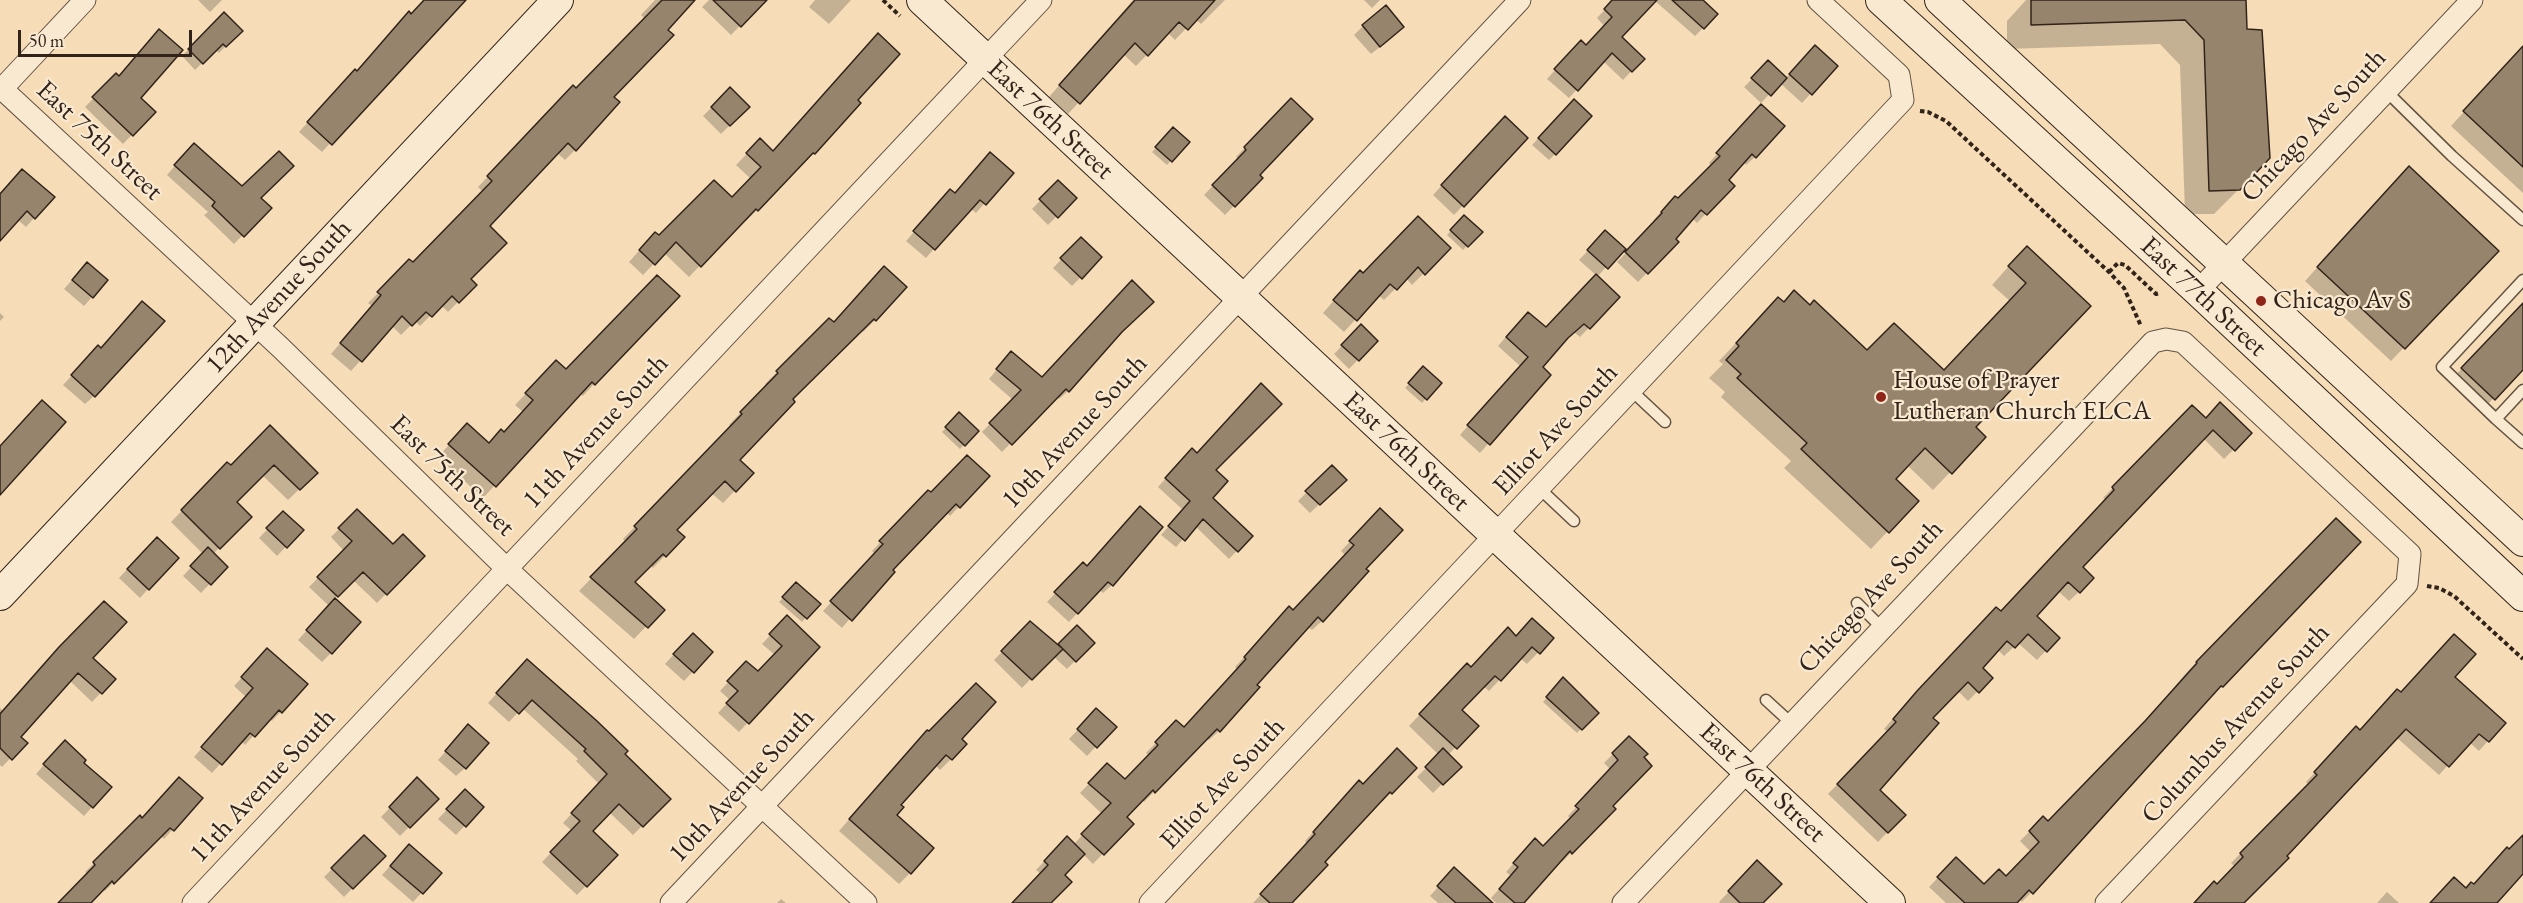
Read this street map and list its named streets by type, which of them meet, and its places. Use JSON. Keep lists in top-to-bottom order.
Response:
{
  "streets": {
    "street": [
      "East 76th Street",
      "Chicago Ave South",
      "East 75th Street",
      "12th Avenue South",
      "East 77th Street",
      "Elliot Ave South",
      "11th Avenue South",
      "10th Avenue South",
      "Columbus Avenue South"
    ]
  },
  "crossings": [
    ["East 76th Street", "Chicago Ave South"],
    ["East 76th Street", "Elliot Ave South"],
    ["East 76th Street", "11th Avenue South"],
    ["East 76th Street", "10th Avenue South"],
    ["Chicago Ave South", "East 77th Street"],
    ["East 75th Street", "12th Avenue South"],
    ["East 75th Street", "11th Avenue South"],
    ["East 75th Street", "10th Avenue South"]
  ],
  "places": ["Chicago Av S", "House of Prayer Lutheran Church ELCA"],
  "scale_bar": "50 m"
}
